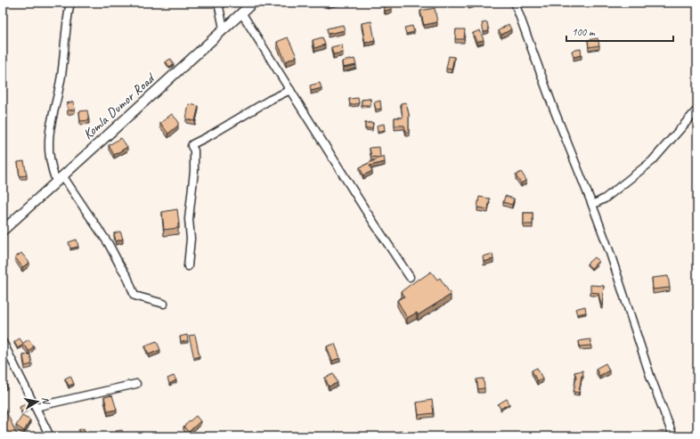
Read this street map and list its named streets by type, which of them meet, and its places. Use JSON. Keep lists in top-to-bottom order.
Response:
{
  "streets": {
    "street": ["Komla Dumor Road"]
  },
  "scale_bar": "100 m",
  "north": "right"
}
